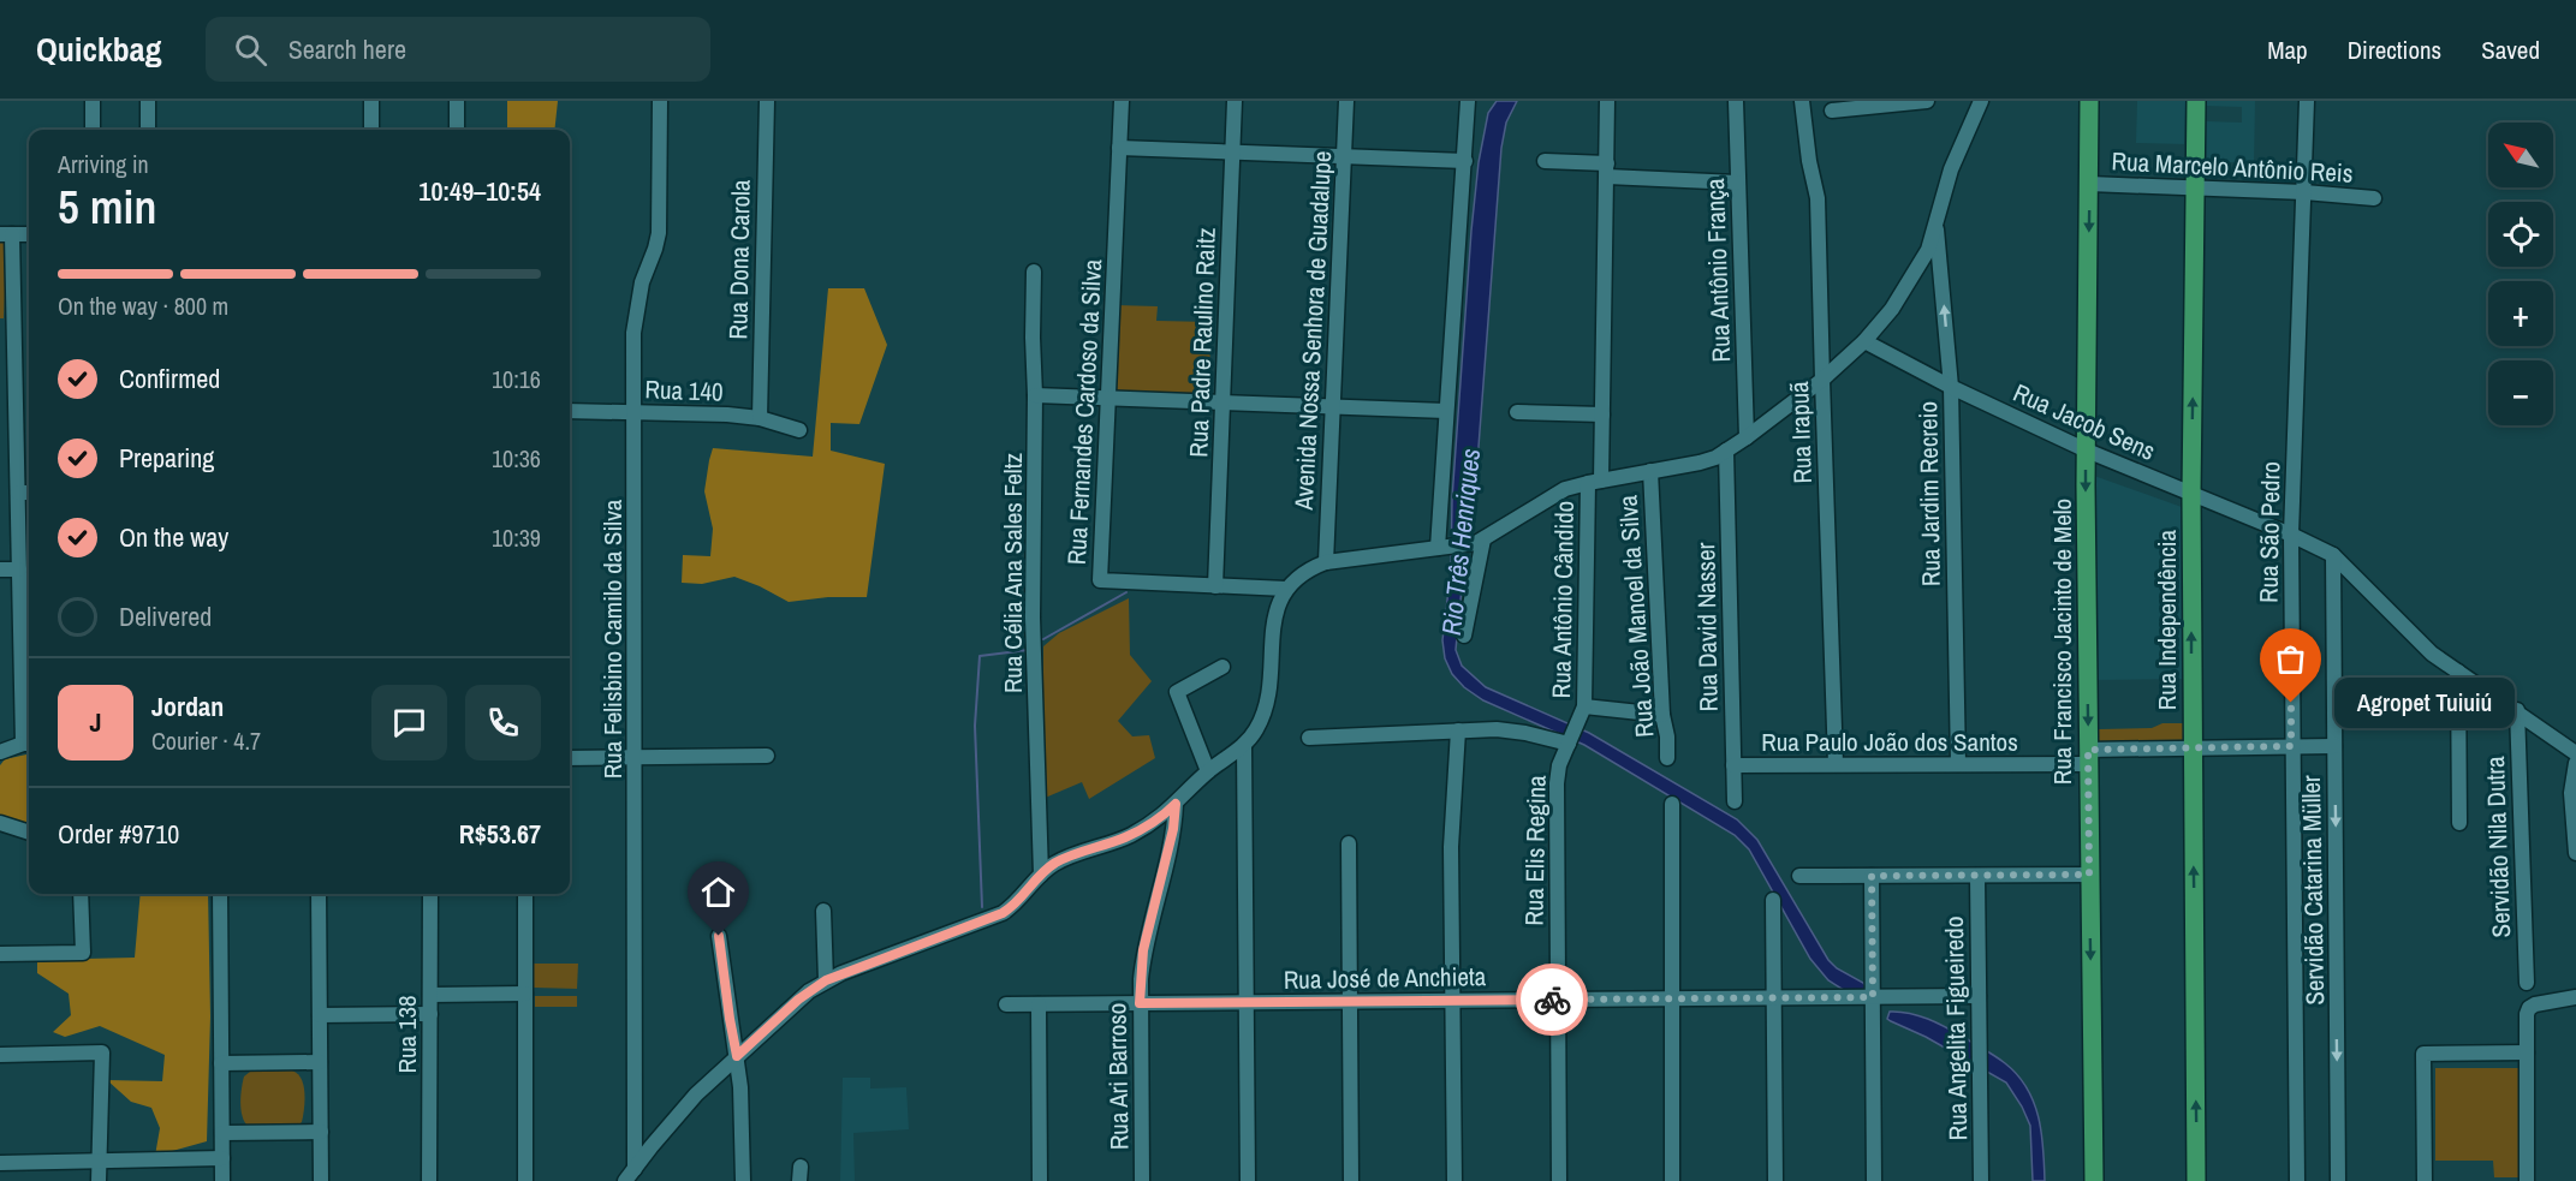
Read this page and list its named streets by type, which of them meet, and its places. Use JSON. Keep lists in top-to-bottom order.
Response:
{
  "streets": {
    "main road": ["Rua Independência", "Rua Francisco Jacinto de Melo"],
    "street": [
      "Rua Marcelo Antônio Reis",
      "Rua Dona Carola",
      "Rua Antônio França",
      "Avenida Nossa Senhora de Guadalupe",
      "Rua Padre Raulino Raitz",
      "Rua 140",
      "Rua Fernandes Cardoso da Silva",
      "Rua Jacob Sens",
      "Rua Irapuã",
      "Rua Jardim Recreio",
      "Rua São Pedro",
      "Rua Célia Ana Sales Feltz",
      "Rua Antônio Cândido",
      "Rua João Manoel da Silva",
      "Rua David Nasser",
      "Rua Felisbino Camilo da Silva",
      "Rua Paulo João dos Santos",
      "Servidão Nila Dutra",
      "Rua Elis Regina",
      "Servidão Catarina Müller",
      "Rua José de Anchieta",
      "Rua Angelita Figueiredo",
      "Rua 138",
      "Rua Ari Barroso"
    ]
  },
  "crossings": [
    ["Rua Marcelo Antônio Reis", "Rua São Pedro"],
    ["Rua Marcelo Antônio Reis", "Rua Independência"],
    ["Rua Marcelo Antônio Reis", "Rua Francisco Jacinto de Melo"],
    ["Rua Dona Carola", "Rua 140"],
    ["Rua Padre Raulino Raitz", "Rua Fernandes Cardoso da Silva"],
    ["Rua 140", "Rua Felisbino Camilo da Silva"],
    ["Rua Jacob Sens", "Rua Jardim Recreio"],
    ["Rua Jacob Sens", "Rua São Pedro"],
    ["Rua Jacob Sens", "Rua Independência"],
    ["Rua Jacob Sens", "Rua Francisco Jacinto de Melo"],
    ["Rua Jacob Sens", "Servidão Nila Dutra"],
    ["Rua Jacob Sens", "Servidão Catarina Müller"],
    ["Rua Irapuã", "Rua Paulo João dos Santos"],
    ["Rua Jardim Recreio", "Rua Paulo João dos Santos"],
    ["Rua São Pedro", "Rua Paulo João dos Santos"],
    ["Rua Antônio Cândido", "Rua Elis Regina"],
    ["Rua Independência", "Rua Paulo João dos Santos"],
    ["Rua David Nasser", "Rua Paulo João dos Santos"],
    ["Rua Francisco Jacinto de Melo", "Rua Paulo João dos Santos"],
    ["Rua Paulo João dos Santos", "Servidão Catarina Müller"],
    ["Rua Elis Regina", "Rua José de Anchieta"],
    ["Rua José de Anchieta", "Rua Angelita Figueiredo"],
    ["Rua José de Anchieta", "Rua Ari Barroso"]
  ],
  "one_way": ["Rua Independência", "Rua Francisco Jacinto de Melo", "Servidão Catarina Müller"],
  "water": ["Rio Três Henriques"],
  "places": ["Agropet Tuiuiú"],
  "north": "top left",
  "page": {
    "header": "Quickbag",
    "search": "Search here",
    "nav": ["Map", "Directions", "Saved"],
    "map_buttons": ["+", "−"],
    "heading": ["5 min", "Arriving in", "10:49–10:54"],
    "panel": [
      "Jordan",
      "Courier · 4.7",
      "Order #9710",
      "R$53.67"
    ],
    "bar": "On the way · 800 m",
    "list": [
      ["Confirmed", "10:16"],
      ["Preparing", "10:36"],
      ["On the way", "10:39"],
      "Delivered"
    ],
    "bubble": "Agropet Tuiuiú",
    "round": "J"
  }
}
